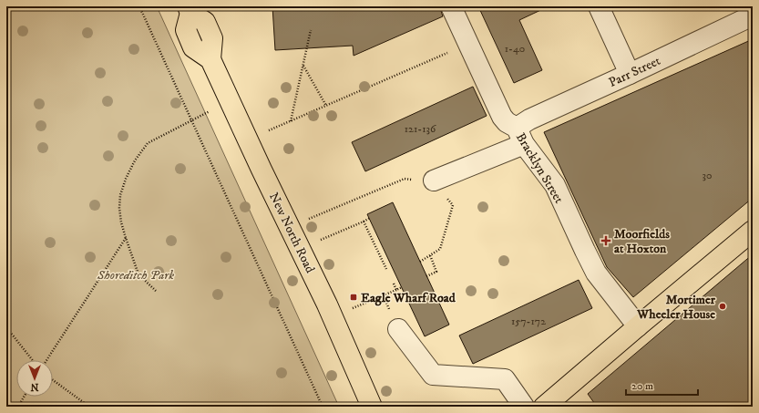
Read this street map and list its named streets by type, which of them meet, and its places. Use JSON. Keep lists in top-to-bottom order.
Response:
{
  "streets": {
    "main road": ["New North Road"],
    "street": ["Parr Street", "Bracklyn Street"]
  },
  "crossings": [
    ["Parr Street", "Bracklyn Street"]
  ],
  "parks": ["Shoreditch Park"],
  "places": {
    "health": ["Moorfields at Hoxton"],
    "transit": ["Eagle Wharf Road"],
    "other": ["Mortimer Wheeler House"]
  },
  "house_numbers": [
    "1-40",
    "121-136",
    "30",
    "157-172"
  ],
  "scale_bar": "20 m",
  "north": "bottom"
}
